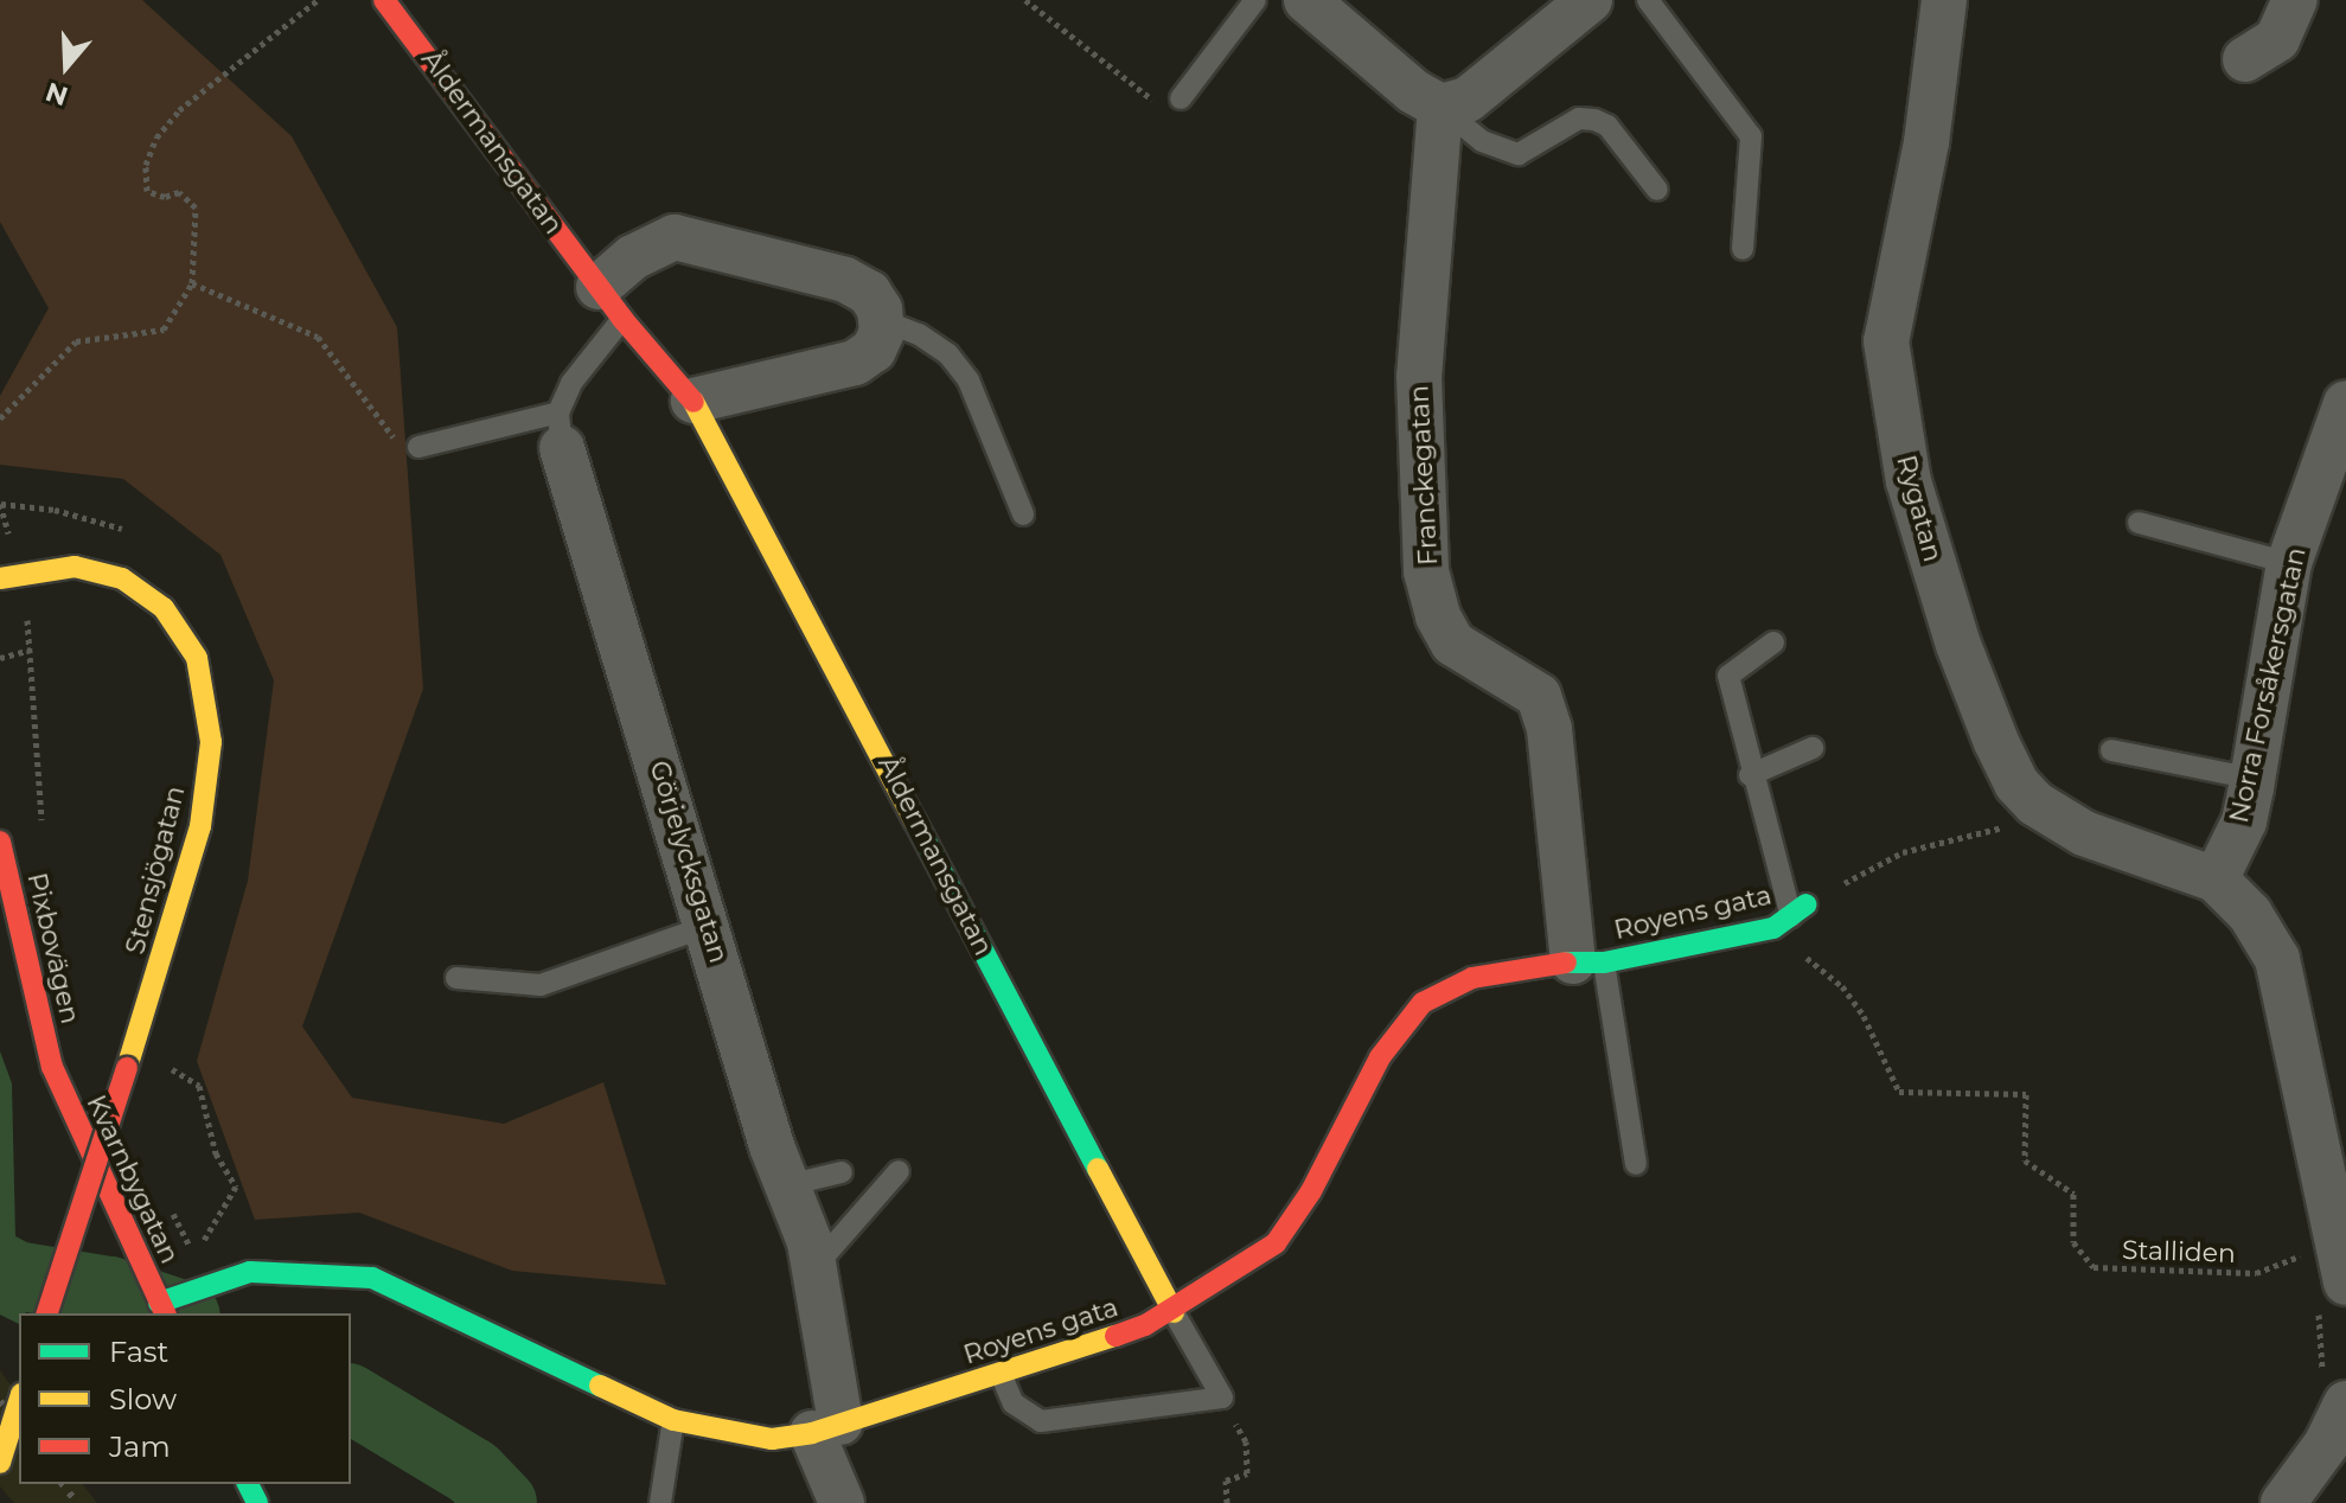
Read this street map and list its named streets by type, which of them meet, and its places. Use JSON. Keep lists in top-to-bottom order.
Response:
{
  "streets": {
    "street": [
      "Åldermansgatan",
      "Franckegatan",
      "Rygatan",
      "Norra Forsåkersgatan",
      "Görjelycksgatan",
      "Stensjögatan",
      "Royens gata",
      "Pixbovägen",
      "Kvarnbygatan"
    ],
    "path": ["Stalliden"]
  },
  "crossings": [
    ["Åldermansgatan", "Royens gata"],
    ["Franckegatan", "Royens gata"],
    ["Rygatan", "Norra Forsåkersgatan"],
    ["Görjelycksgatan", "Royens gata"],
    ["Royens gata", "Kvarnbygatan"],
    ["Royens gata", "Stalliden"],
    ["Pixbovägen", "Kvarnbygatan"]
  ],
  "legend": ["Fast", "Slow", "Jam"],
  "north": "bottom"
}
